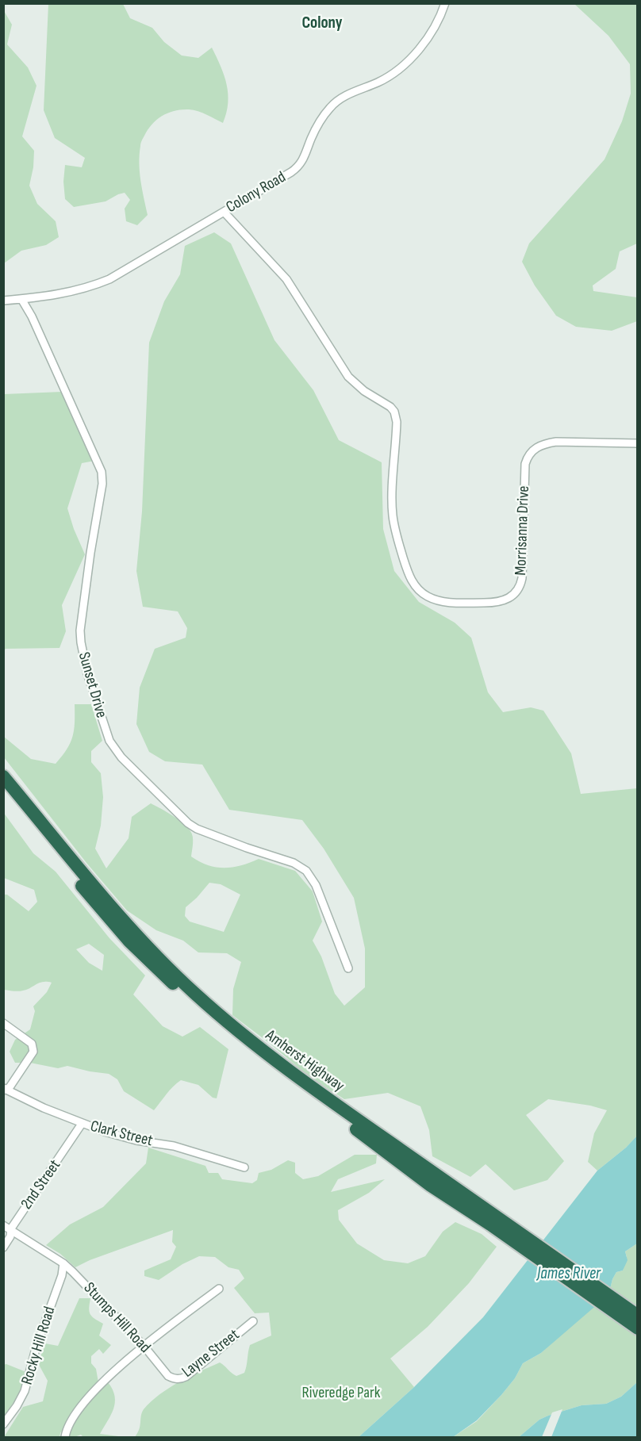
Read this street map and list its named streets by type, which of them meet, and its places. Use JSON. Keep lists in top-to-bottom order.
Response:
{
  "streets": {
    "highway": ["Amherst Highway"],
    "street": [
      "Colony Road",
      "Morrisanna Drive",
      "Sunset Drive",
      "Clark Street",
      "2nd Street",
      "Stumps Hill Road",
      "Rocky Hill Road",
      "Layne Street"
    ]
  },
  "crossings": [
    ["Colony Road", "Morrisanna Drive"],
    ["Colony Road", "Sunset Drive"],
    ["Clark Street", "2nd Street"],
    ["2nd Street", "Stumps Hill Road"],
    ["Stumps Hill Road", "Rocky Hill Road"],
    ["Stumps Hill Road", "Layne Street"]
  ],
  "districts": ["Colony"],
  "water": ["James River"],
  "parks": ["Riveredge Park"]
}
